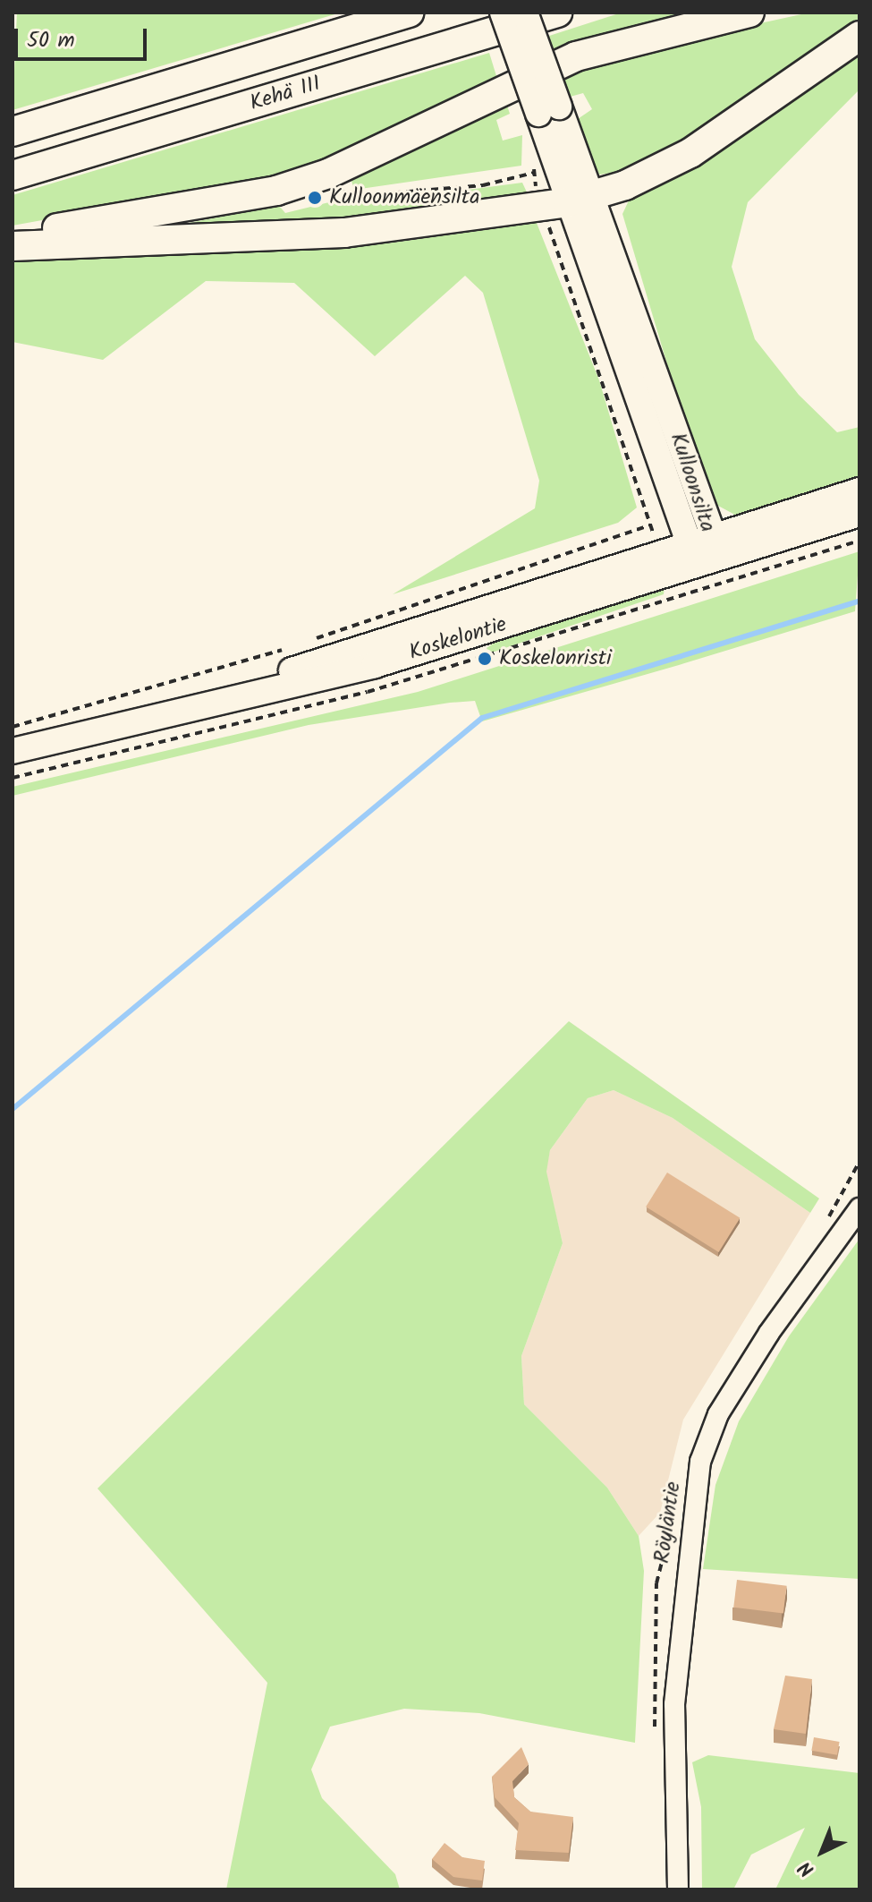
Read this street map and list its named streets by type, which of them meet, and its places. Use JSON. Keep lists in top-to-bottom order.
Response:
{
  "streets": {
    "highway": ["Kehä III"],
    "main road": ["Kulloonsilta", "Koskelontie"],
    "street": ["Röyläntie"]
  },
  "crossings": [
    ["Kulloonsilta", "Koskelontie"]
  ],
  "places": ["Kulloonmäensilta", "Koskelonristi"],
  "scale_bar": "50 m",
  "north": "bottom left"
}
